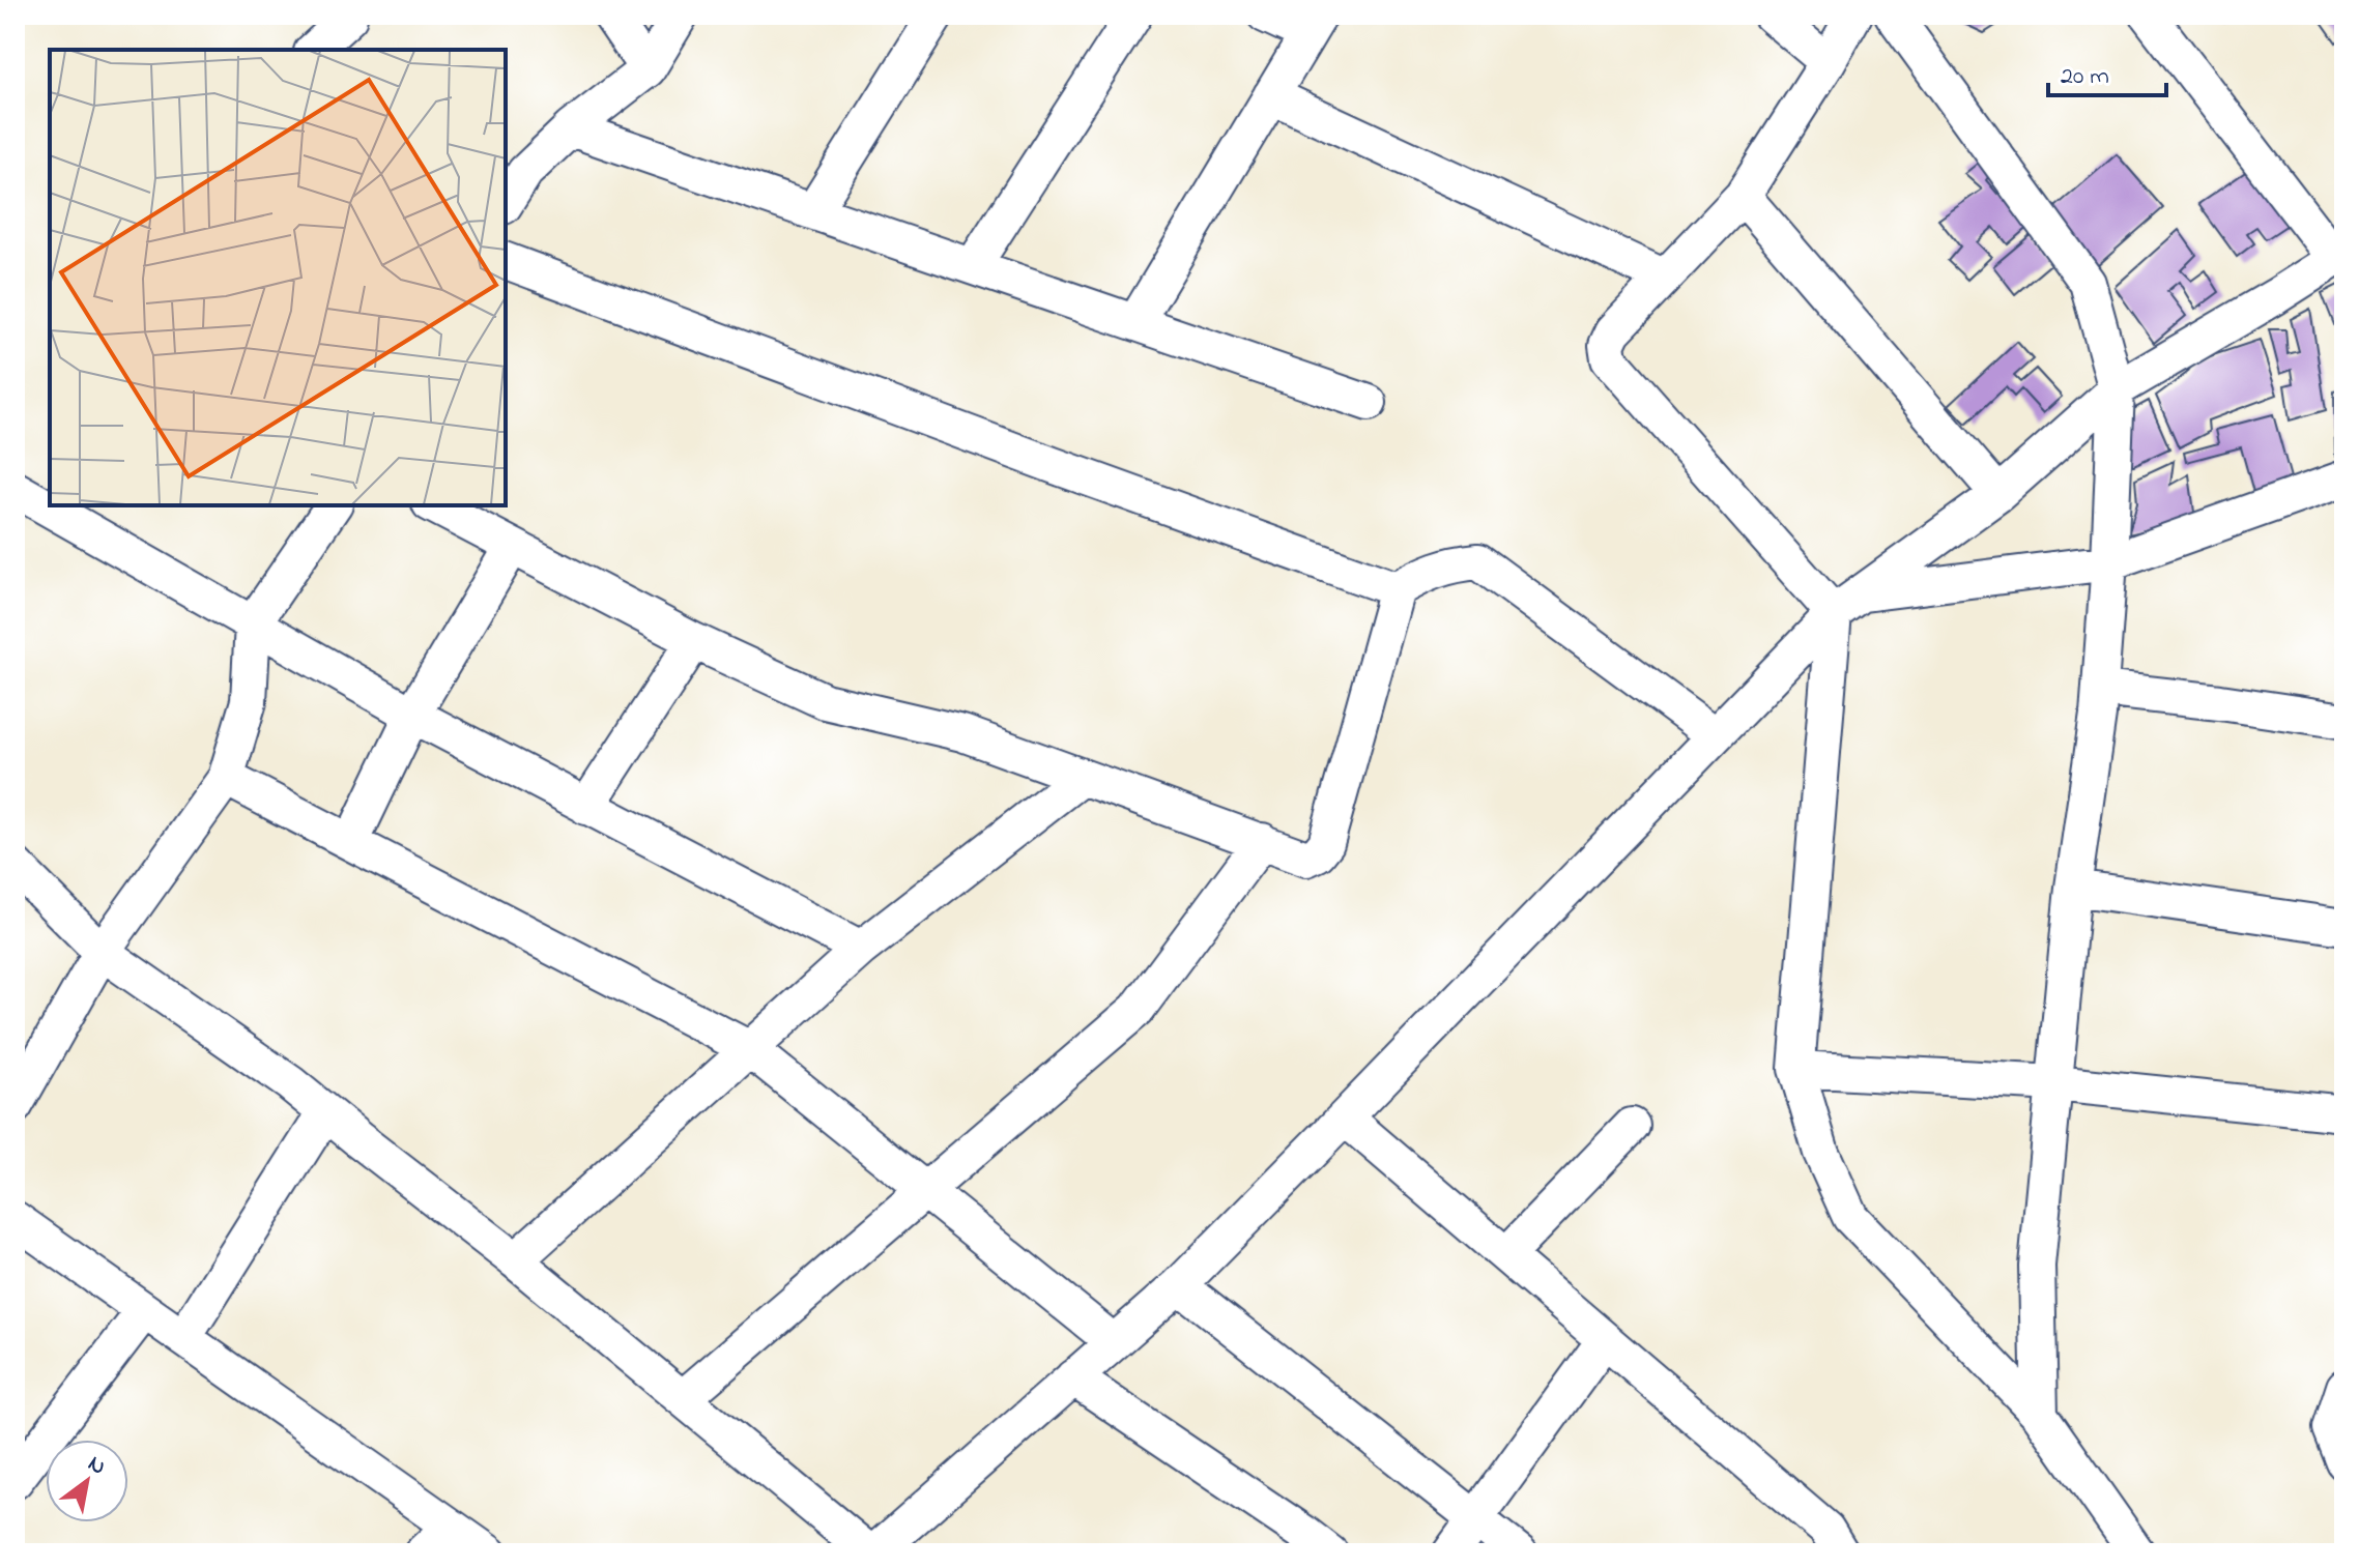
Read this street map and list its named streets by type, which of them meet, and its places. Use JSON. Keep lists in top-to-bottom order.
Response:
{
  "scale_bar": "20 m",
  "north": "top right"
}
